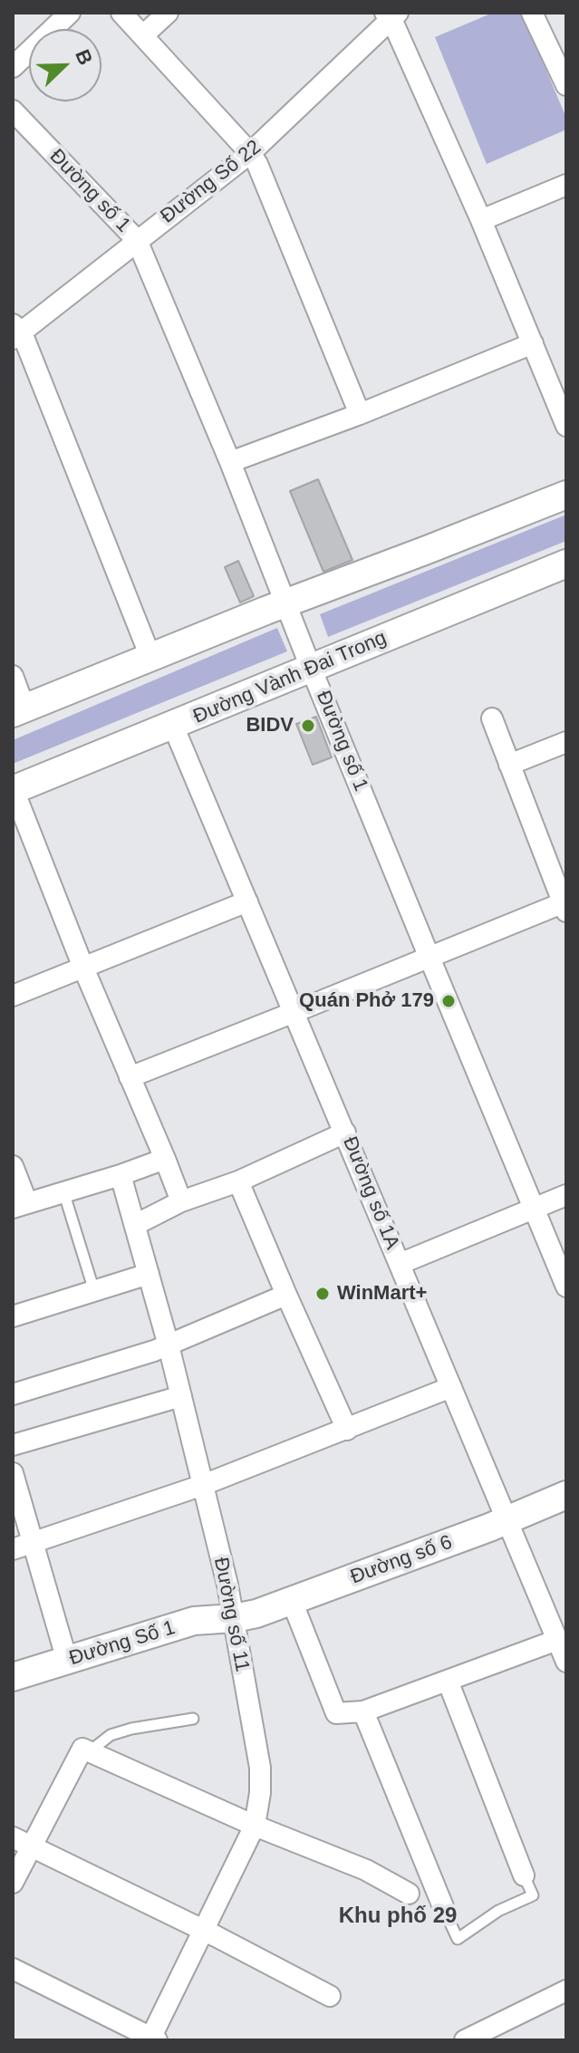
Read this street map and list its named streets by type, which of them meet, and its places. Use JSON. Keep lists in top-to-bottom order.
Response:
{
  "streets": {
    "street": [
      "Đường Số 22",
      "Đường số 1",
      "Đường Vành Đai Trong",
      "Đường số 1A",
      "Đường số 6",
      "Đường số 11",
      "Đường Số 1"
    ]
  },
  "crossings": [
    ["Đường Số 22", "Đường số 1"],
    ["Đường số 1", "Đường Vành Đai Trong"],
    ["Đường Vành Đai Trong", "Đường số 1A"],
    ["Đường số 1A", "Đường số 6"],
    ["Đường số 6", "Đường số 11"],
    ["Đường số 6", "Đường Số 1"],
    ["Đường số 11", "Đường Số 1"]
  ],
  "districts": ["Khu phố 29"],
  "places": ["BIDV", "Quán Phở 179", "WinMart+"],
  "north": "top right"
}
